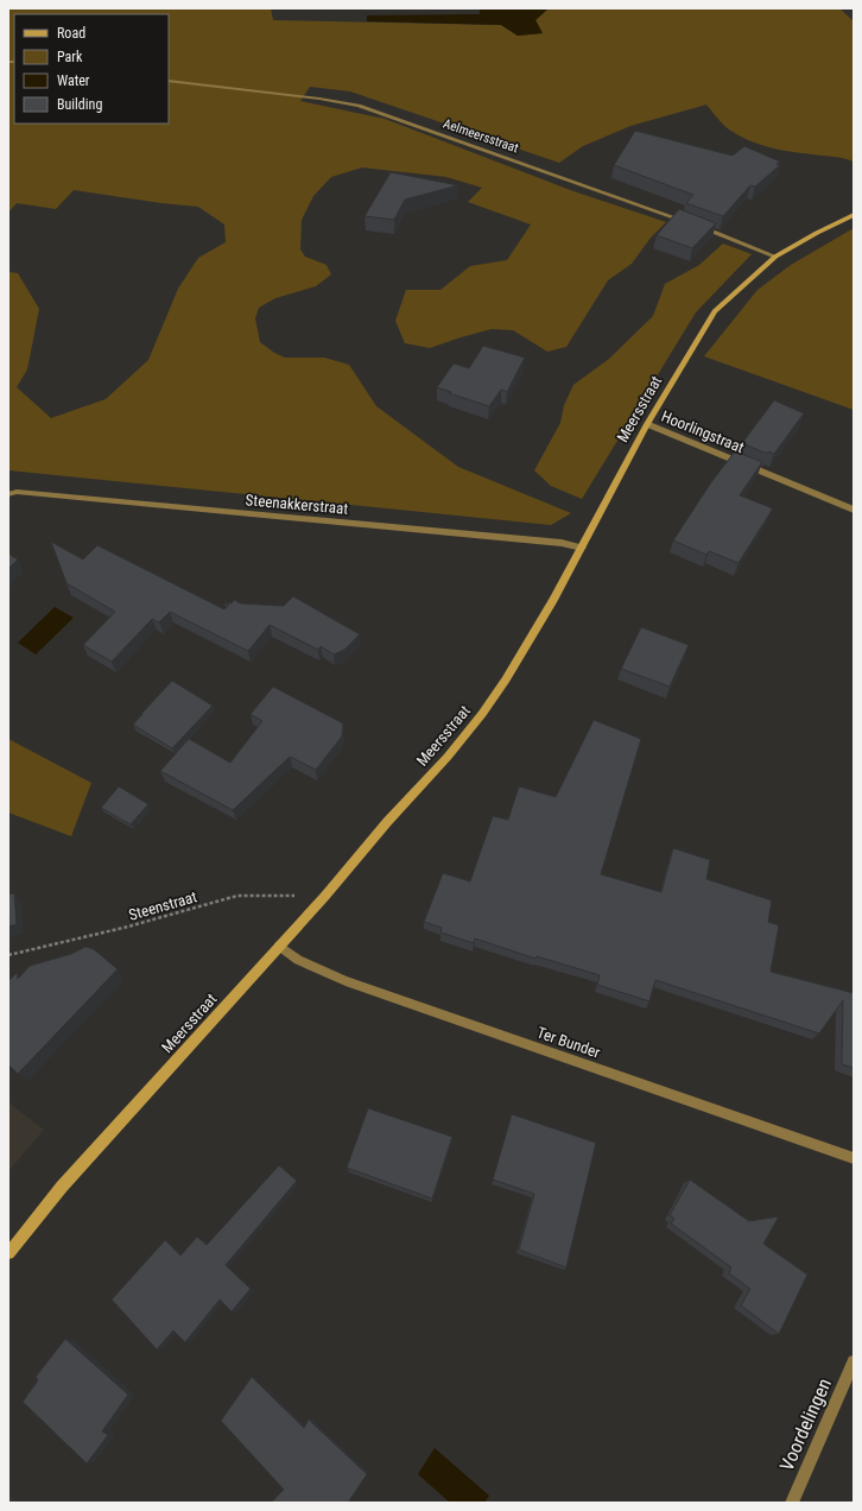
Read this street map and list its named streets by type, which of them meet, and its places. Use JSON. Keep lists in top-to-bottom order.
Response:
{
  "streets": {
    "main road": ["Meersstraat"],
    "street": [
      "Aelmeersstraat",
      "Hoorlingstraat",
      "Steenakkerstraat",
      "Ter Bunder",
      "Voordelingen"
    ],
    "path": ["Steenstraat"]
  },
  "crossings": [
    ["Aelmeersstraat", "Meersstraat"],
    ["Meersstraat", "Hoorlingstraat"],
    ["Meersstraat", "Steenakkerstraat"],
    ["Meersstraat", "Steenstraat"],
    ["Meersstraat", "Ter Bunder"]
  ],
  "legend": [
    "Road",
    "Park",
    "Water",
    "Building"
  ]
}
